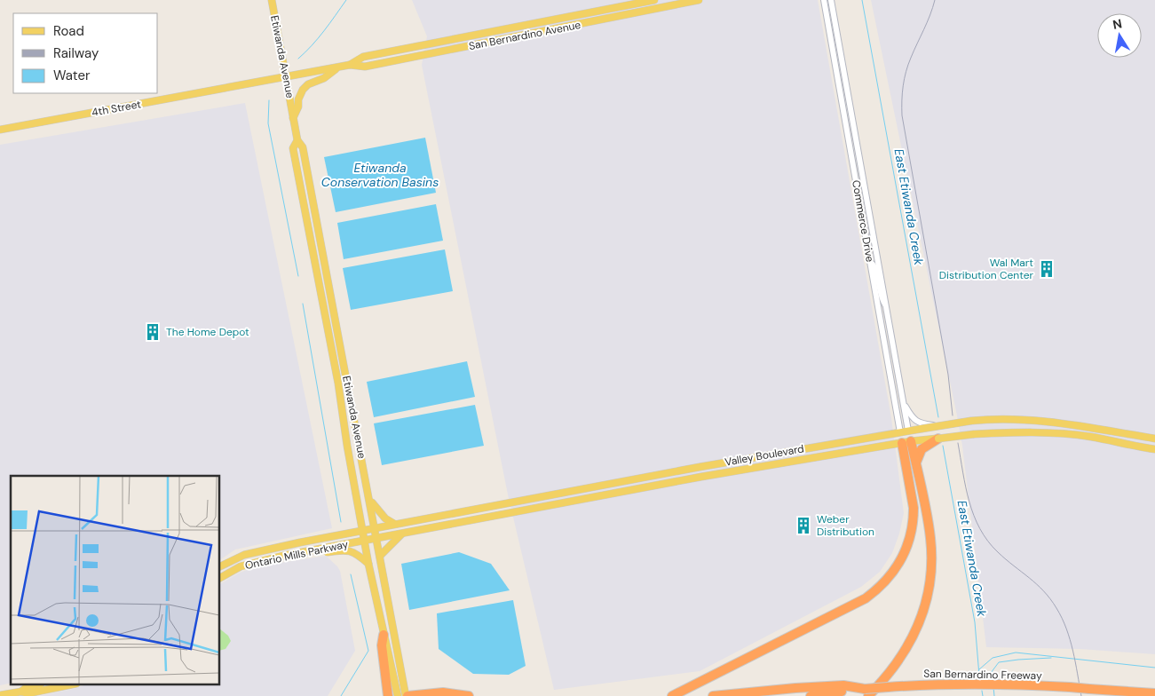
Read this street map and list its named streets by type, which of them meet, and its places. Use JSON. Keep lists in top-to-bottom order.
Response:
{
  "streets": {
    "highway": ["San Bernardino Freeway"],
    "main road": [
      "San Bernardino Avenue",
      "Etiwanda Avenue",
      "4th Street",
      "Commerce Drive",
      "Valley Boulevard",
      "Ontario Mills Parkway"
    ]
  },
  "crossings": [
    ["San Bernardino Avenue", "Etiwanda Avenue"],
    ["San Bernardino Avenue", "4th Street"],
    ["Etiwanda Avenue", "4th Street"],
    ["Etiwanda Avenue", "Valley Boulevard"],
    ["Etiwanda Avenue", "Ontario Mills Parkway"],
    ["Commerce Drive", "Valley Boulevard"],
    ["Valley Boulevard", "Ontario Mills Parkway"]
  ],
  "water": ["Etiwanda Conservation Basins", "East Etiwanda Creek"],
  "places": {
    "building": ["Wal Mart Distribution Center", "The Home Depot", "Weber Distribution"]
  },
  "legend": ["Road", "Railway", "Water"],
  "north": "top"
}
